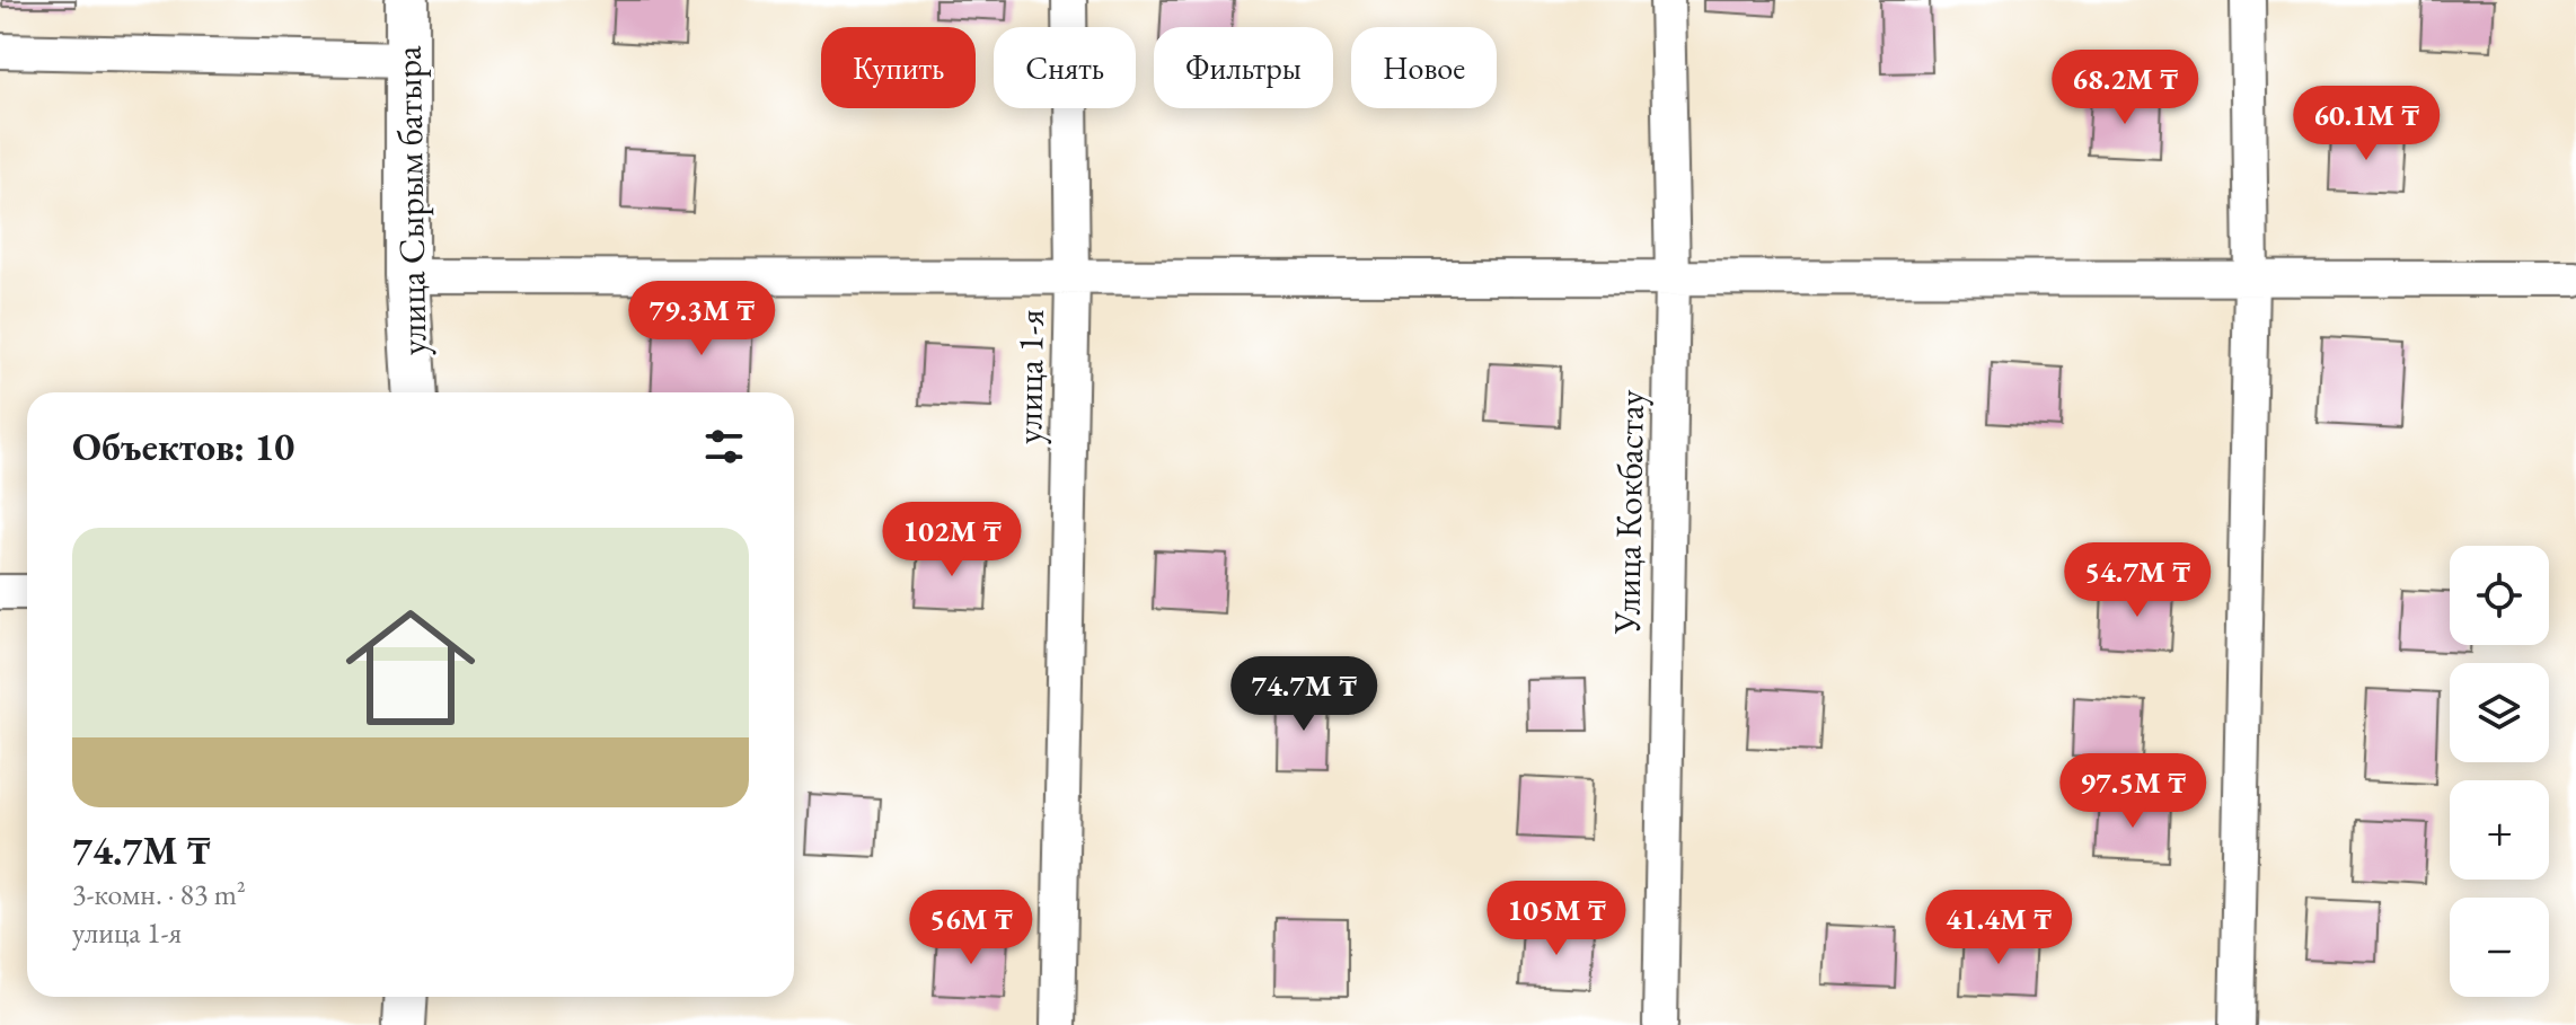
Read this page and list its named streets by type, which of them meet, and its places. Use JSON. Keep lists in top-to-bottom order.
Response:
{
  "streets": {
    "street": ["улица Сырым батыра", "улица 1-я", "Улица Кокбастау"]
  },
  "page": {
    "chip": [
      "Купить",
      "Снять",
      "Фильтры",
      "Новое"
    ],
    "price": [
      "68.2M ₸",
      "60.1M ₸",
      "79.3M ₸",
      "102M ₸",
      "54.7M ₸",
      "74.7M ₸",
      "97.5M ₸",
      "105M ₸",
      "56M ₸",
      "41.4M ₸"
    ],
    "heading": "Объектов: 10",
    "list": [
      {
        "name": "74.7M ₸",
        "note": "3-комн. · 83 m² · улица 1-я"
      }
    ],
    "map_buttons": ["+", "−"]
  }
}
